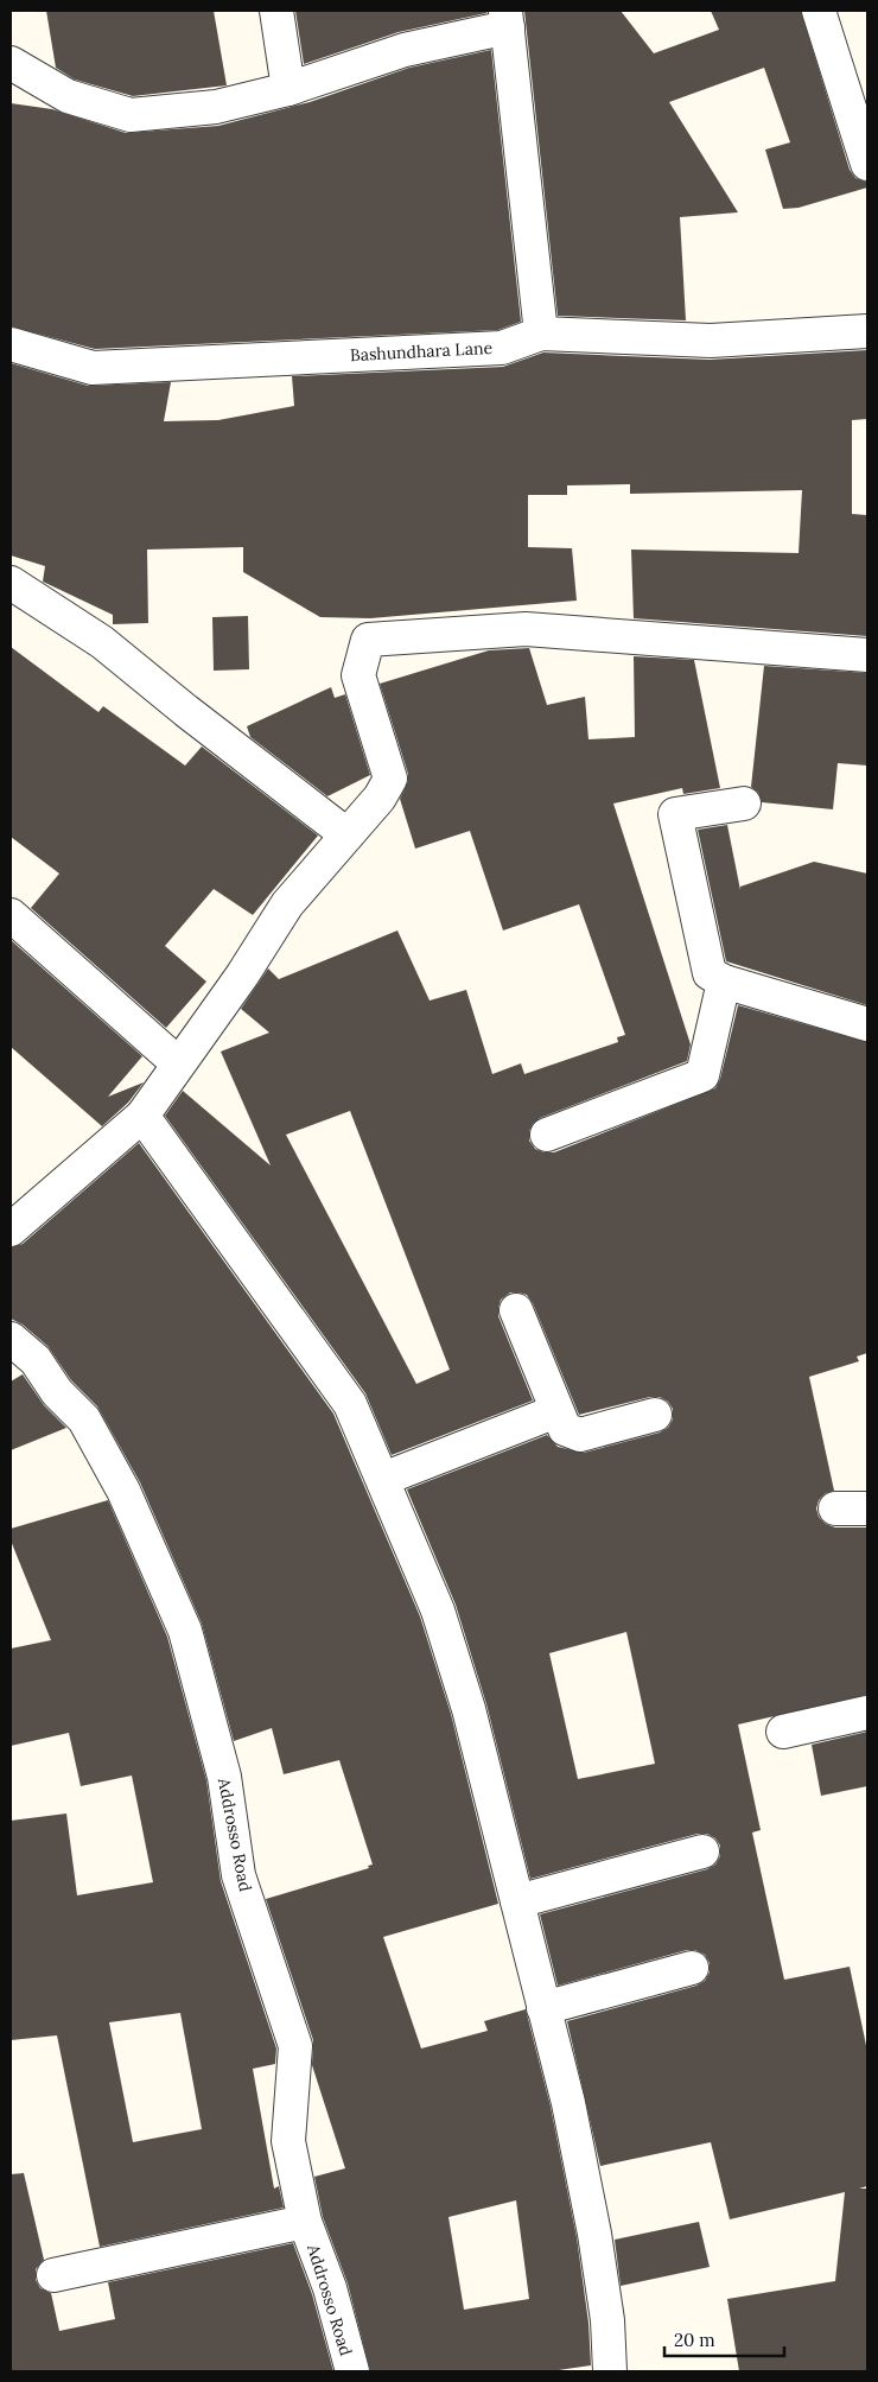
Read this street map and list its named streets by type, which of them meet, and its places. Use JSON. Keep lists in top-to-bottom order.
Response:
{
  "streets": {
    "street": ["Bashundhara Lane", "Addrosso Road"]
  },
  "scale_bar": "20 m"
}
